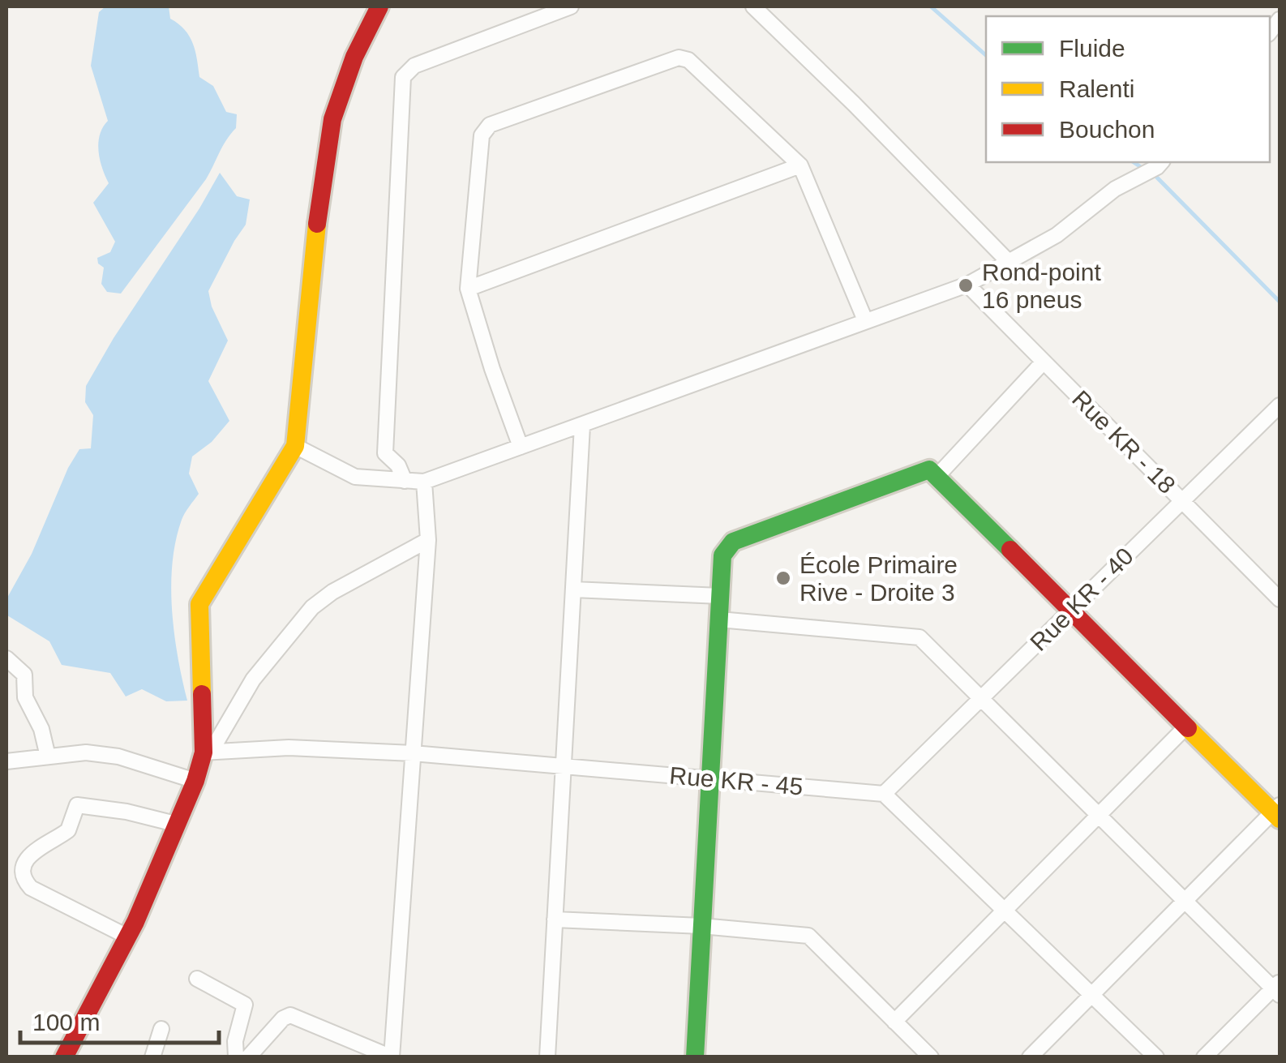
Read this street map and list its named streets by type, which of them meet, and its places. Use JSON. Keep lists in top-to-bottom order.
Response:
{
  "streets": {
    "street": ["Rue KR - 18", "Rue KR - 40", "Rue KR - 45"]
  },
  "crossings": [
    ["Rue KR - 18", "Rue KR - 40"],
    ["Rue KR - 40", "Rue KR - 45"]
  ],
  "places": ["Rond-point 16 pneus", "École Primaire Rive - Droite 3"],
  "legend": ["Fluide", "Ralenti", "Bouchon"],
  "scale_bar": "100 m"
}
